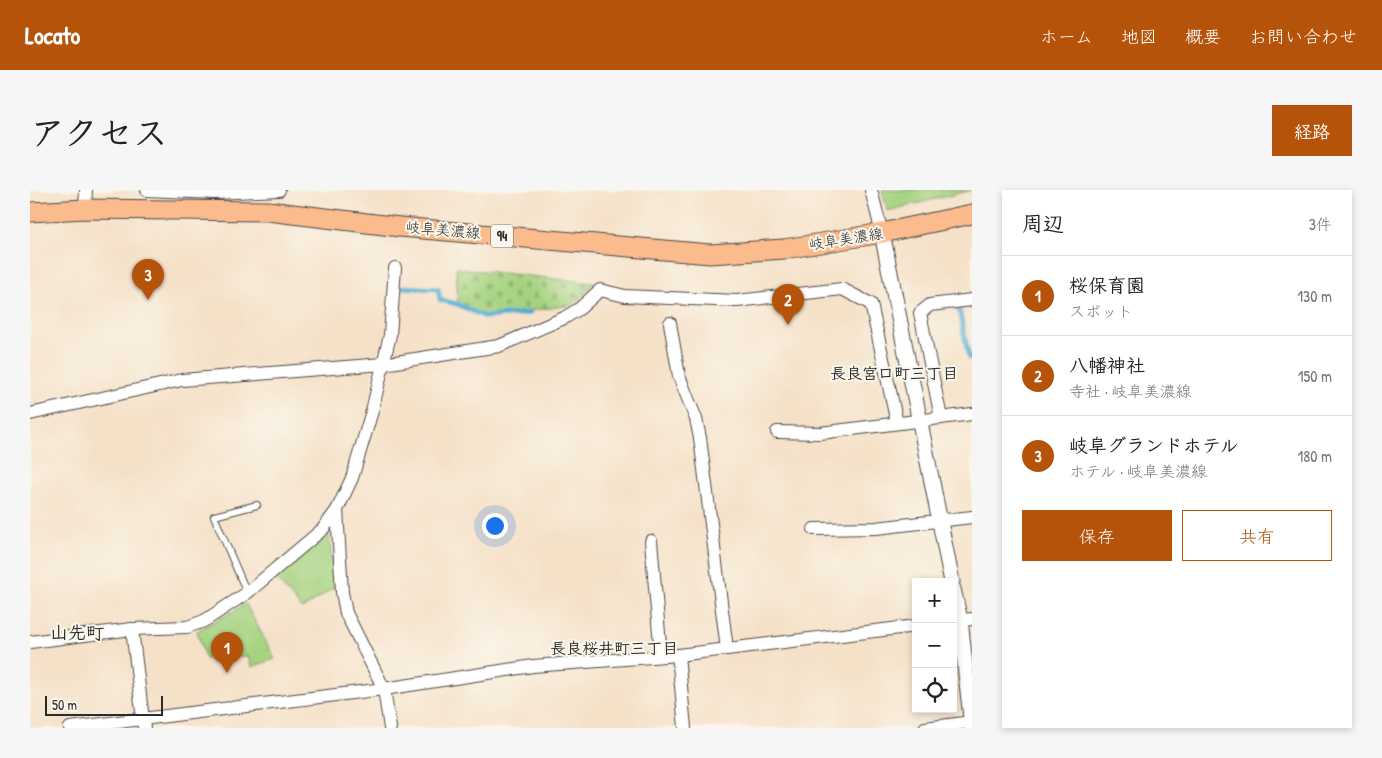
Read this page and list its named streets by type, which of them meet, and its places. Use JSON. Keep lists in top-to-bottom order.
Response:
{
  "streets": {
    "main road": ["岐阜美濃線", "94"]
  },
  "districts": ["長良宮口町三丁目", "山先町", "長良桜井町三丁目"],
  "scale_bar": "50 m",
  "page": {
    "header": "Locato",
    "nav": [
      "ホーム",
      "地図",
      "概要",
      "お問い合わせ"
    ],
    "title": "アクセス",
    "buttons": [
      "経路",
      ["保存", "共有"]
    ],
    "heading": ["周辺", "3件"],
    "list": [
      {
        "mark": "1",
        "name": "桜保育園",
        "note": "スポット",
        "value": "130 m"
      },
      {
        "mark": "2",
        "name": "八幡神社",
        "note": "寺社 · 岐阜美濃線",
        "value": "150 m"
      },
      {
        "mark": "3",
        "name": "岐阜グランドホテル",
        "note": "ホテル · 岐阜美濃線",
        "value": "180 m"
      }
    ],
    "pins": ["3", "2", "1"],
    "map_buttons": ["+", "−"],
    "scale": "50 m"
  }
}
